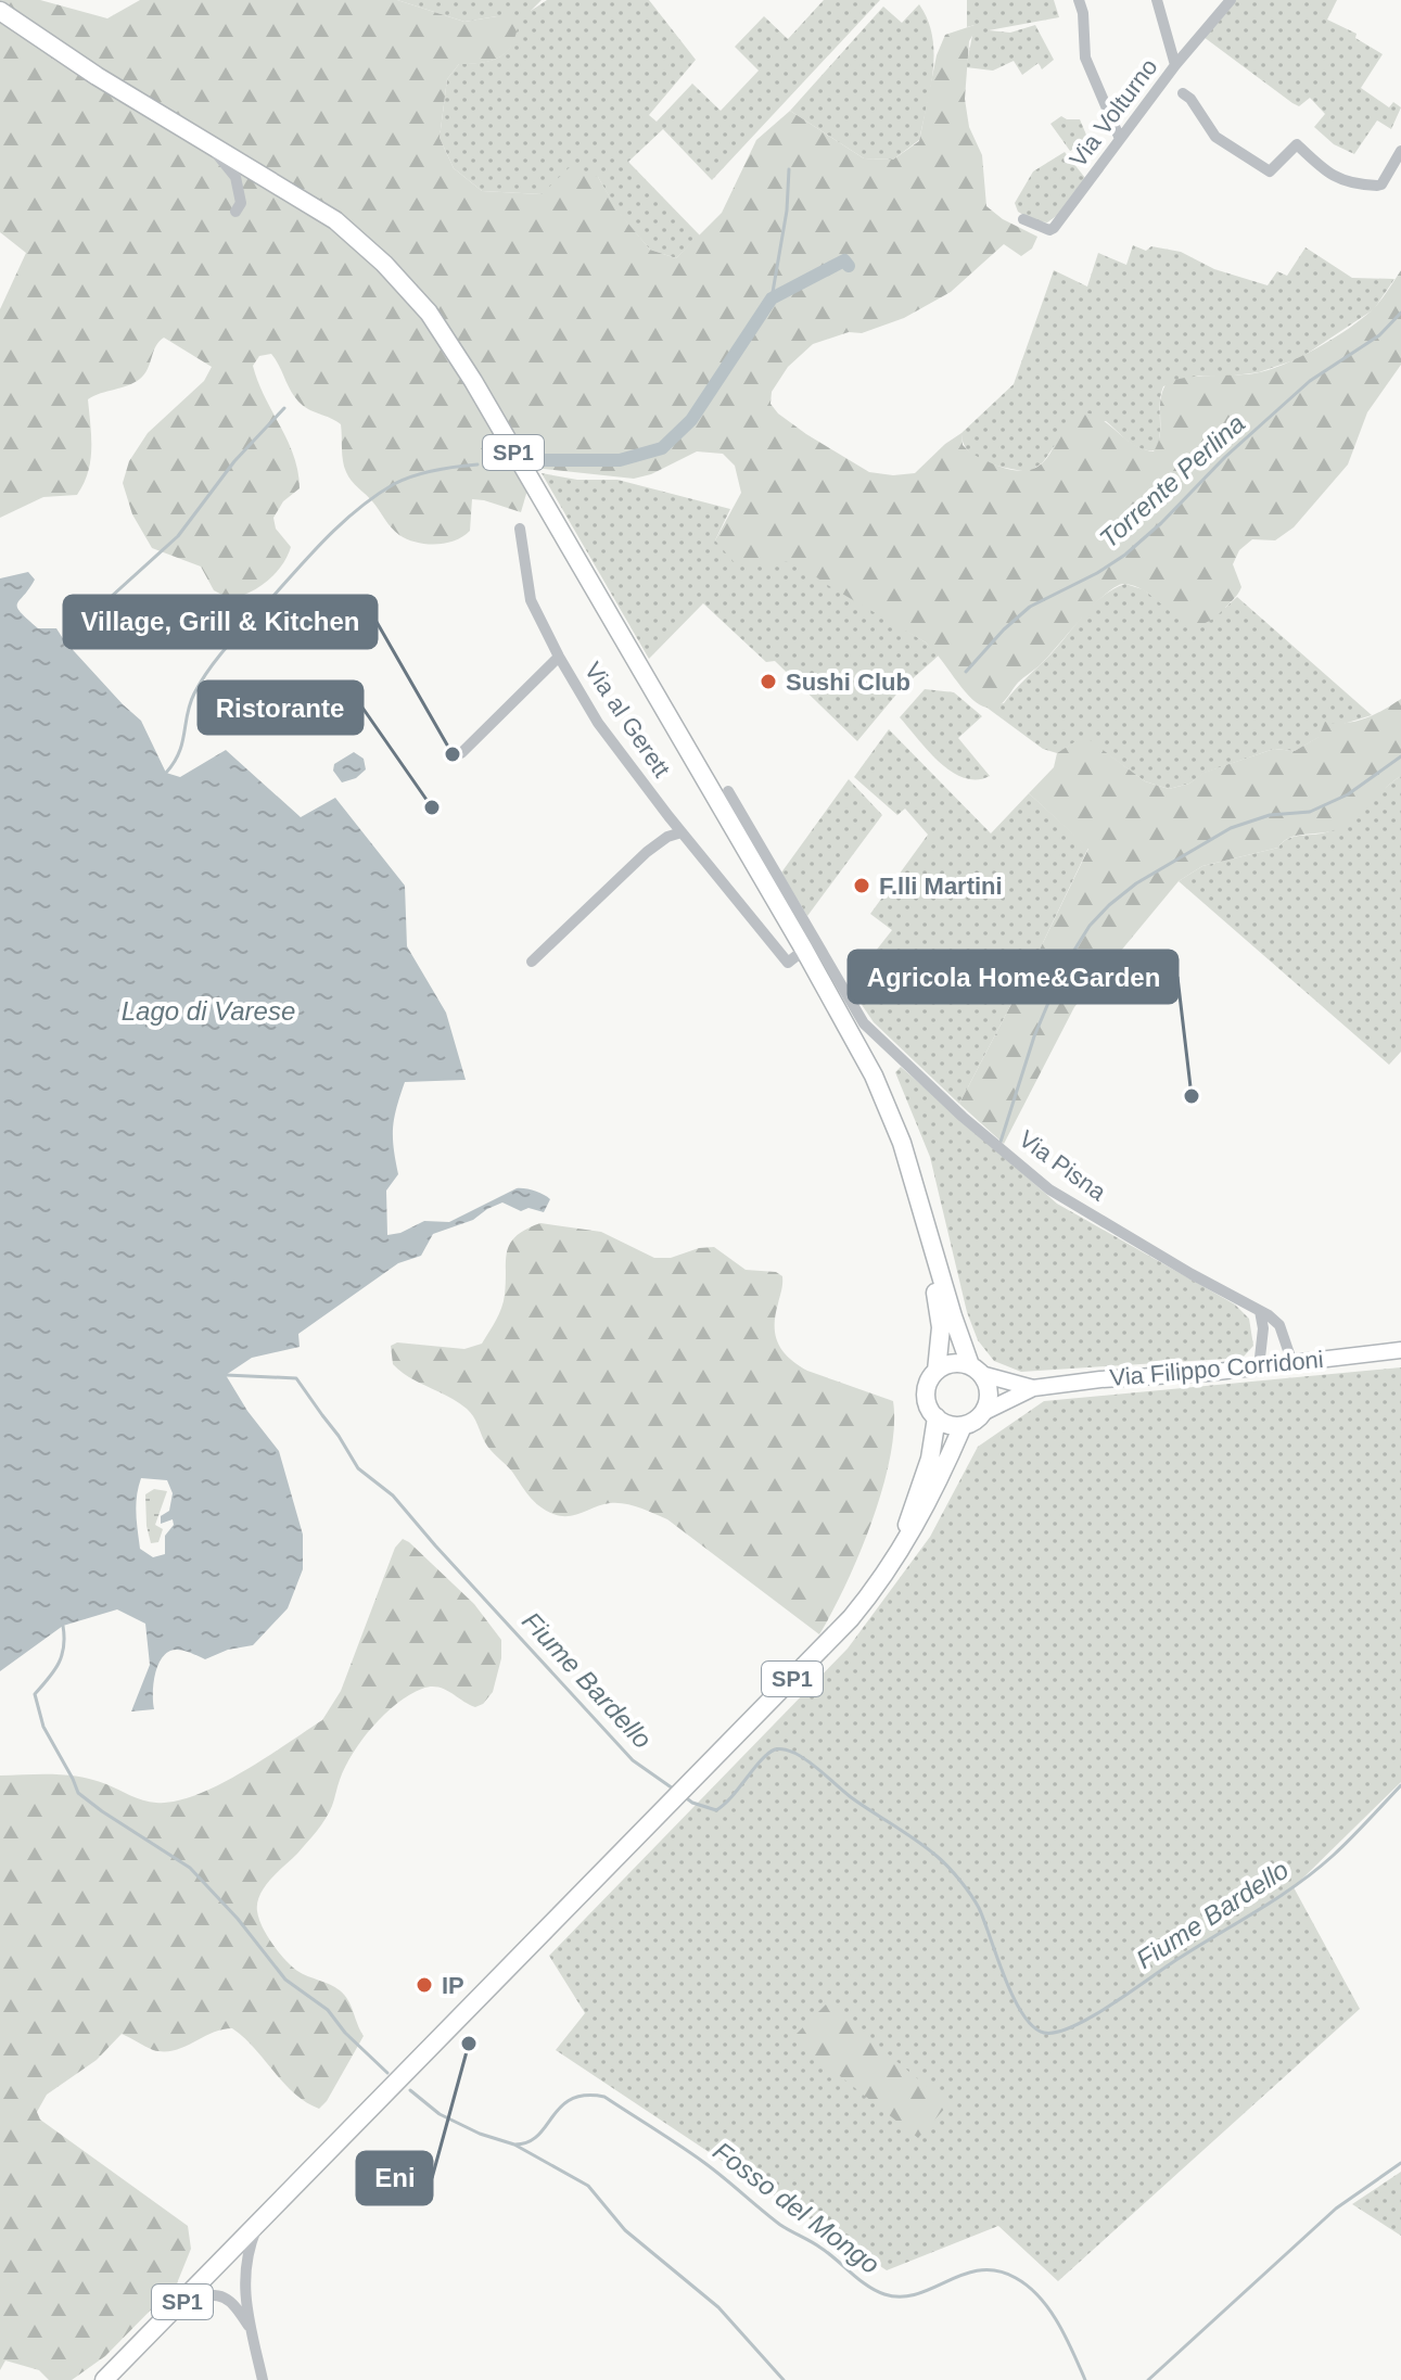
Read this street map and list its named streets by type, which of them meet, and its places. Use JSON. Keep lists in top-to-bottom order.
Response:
{
  "streets": {
    "main road": ["SP1"],
    "street": [
      "Via Volturno",
      "Via al Gerett",
      "Via Pisna",
      "Via Filippo Corridoni"
    ]
  },
  "crossings": [
    ["SP1", "Via al Gerett"],
    ["SP1", "Via Filippo Corridoni"],
    ["Via Pisna", "Via Filippo Corridoni"]
  ],
  "water": [
    "Torrente Perlina",
    "Lago di Varese",
    "Fiume Bardello",
    "Fosso del Mongo"
  ],
  "places": [
    "Sushi Club",
    "Village, Grill & Kitchen",
    "Ristorante",
    "F.lli Martini",
    "Agricola Home&Garden",
    "IP",
    "Eni"
  ]
}
